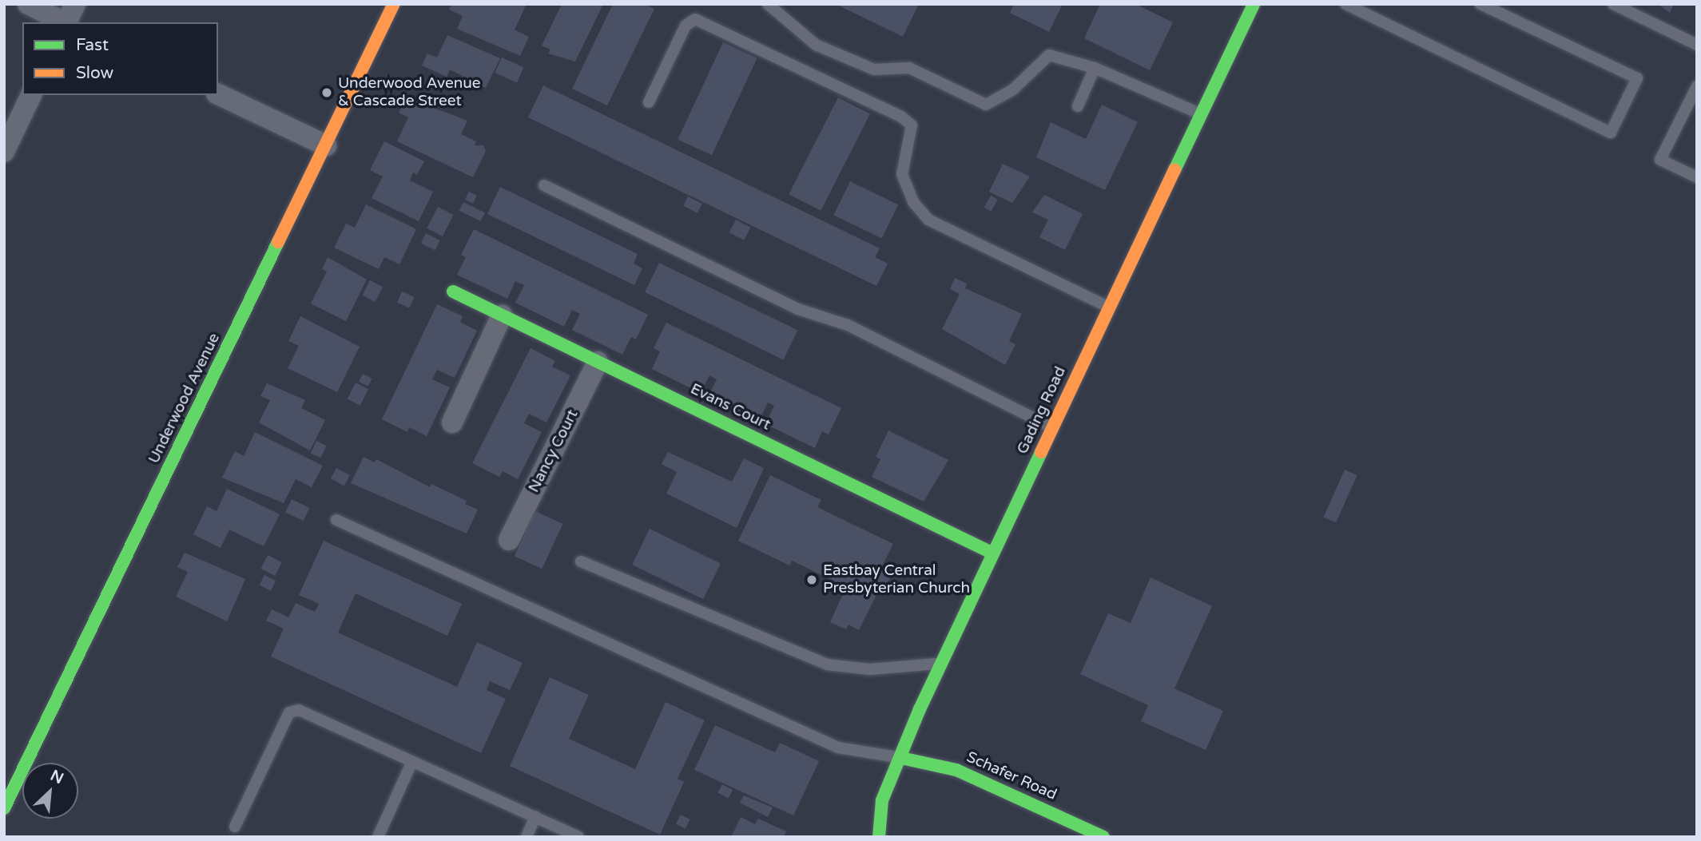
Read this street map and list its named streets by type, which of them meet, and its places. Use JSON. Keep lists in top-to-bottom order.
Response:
{
  "streets": {
    "street": [
      "Underwood Avenue",
      "Evans Court",
      "Gading Road",
      "Nancy Court",
      "Schafer Road"
    ]
  },
  "crossings": [
    ["Evans Court", "Gading Road"],
    ["Evans Court", "Nancy Court"],
    ["Gading Road", "Schafer Road"]
  ],
  "places": ["Underwood Avenue & Cascade Street", "Eastbay Central Presbyterian Church"],
  "legend": ["Fast", "Slow"],
  "north": "top right"
}
